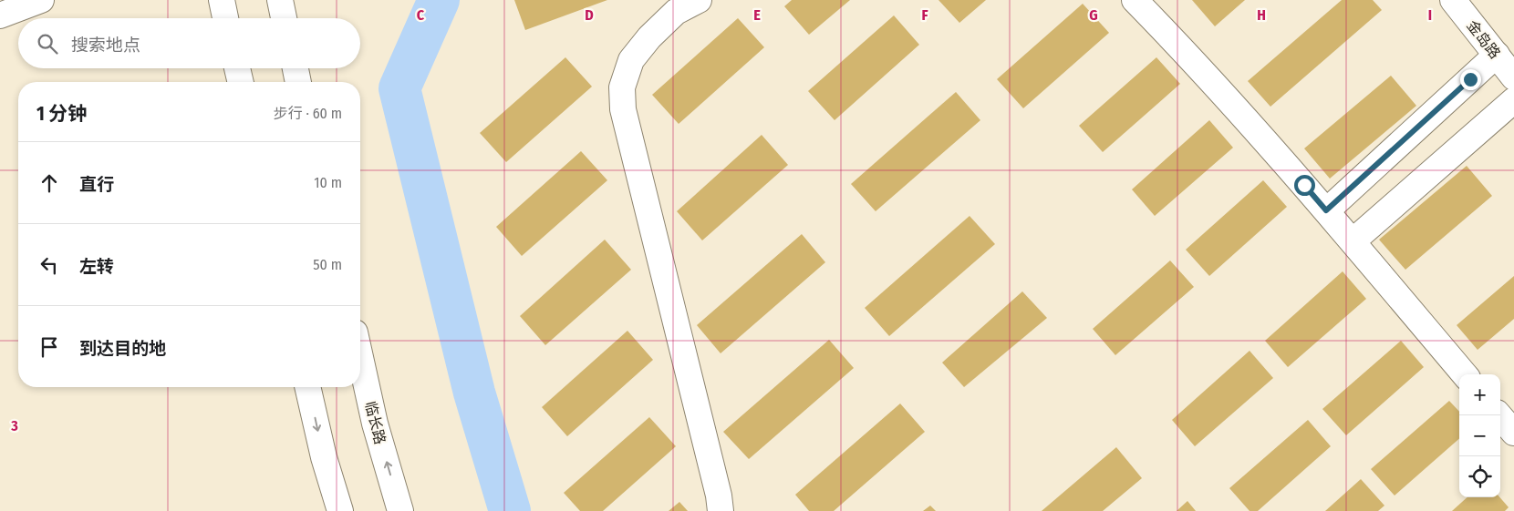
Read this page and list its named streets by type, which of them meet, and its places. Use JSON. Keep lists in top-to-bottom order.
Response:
{
  "streets": {
    "street": ["金岛路", "临长路"]
  },
  "page": {
    "search": "搜索地点",
    "heading": ["1 分钟", "步行 · 60 m"],
    "list": [
      ["直行", "10 m"],
      ["左转", "50 m"],
      "到达目的地"
    ],
    "map_buttons": ["+", "−"]
  },
  "grid": {
    "columns": [
      "C",
      "D",
      "E",
      "F",
      "G",
      "H",
      "I"
    ],
    "rows": ["3"]
  }
}
